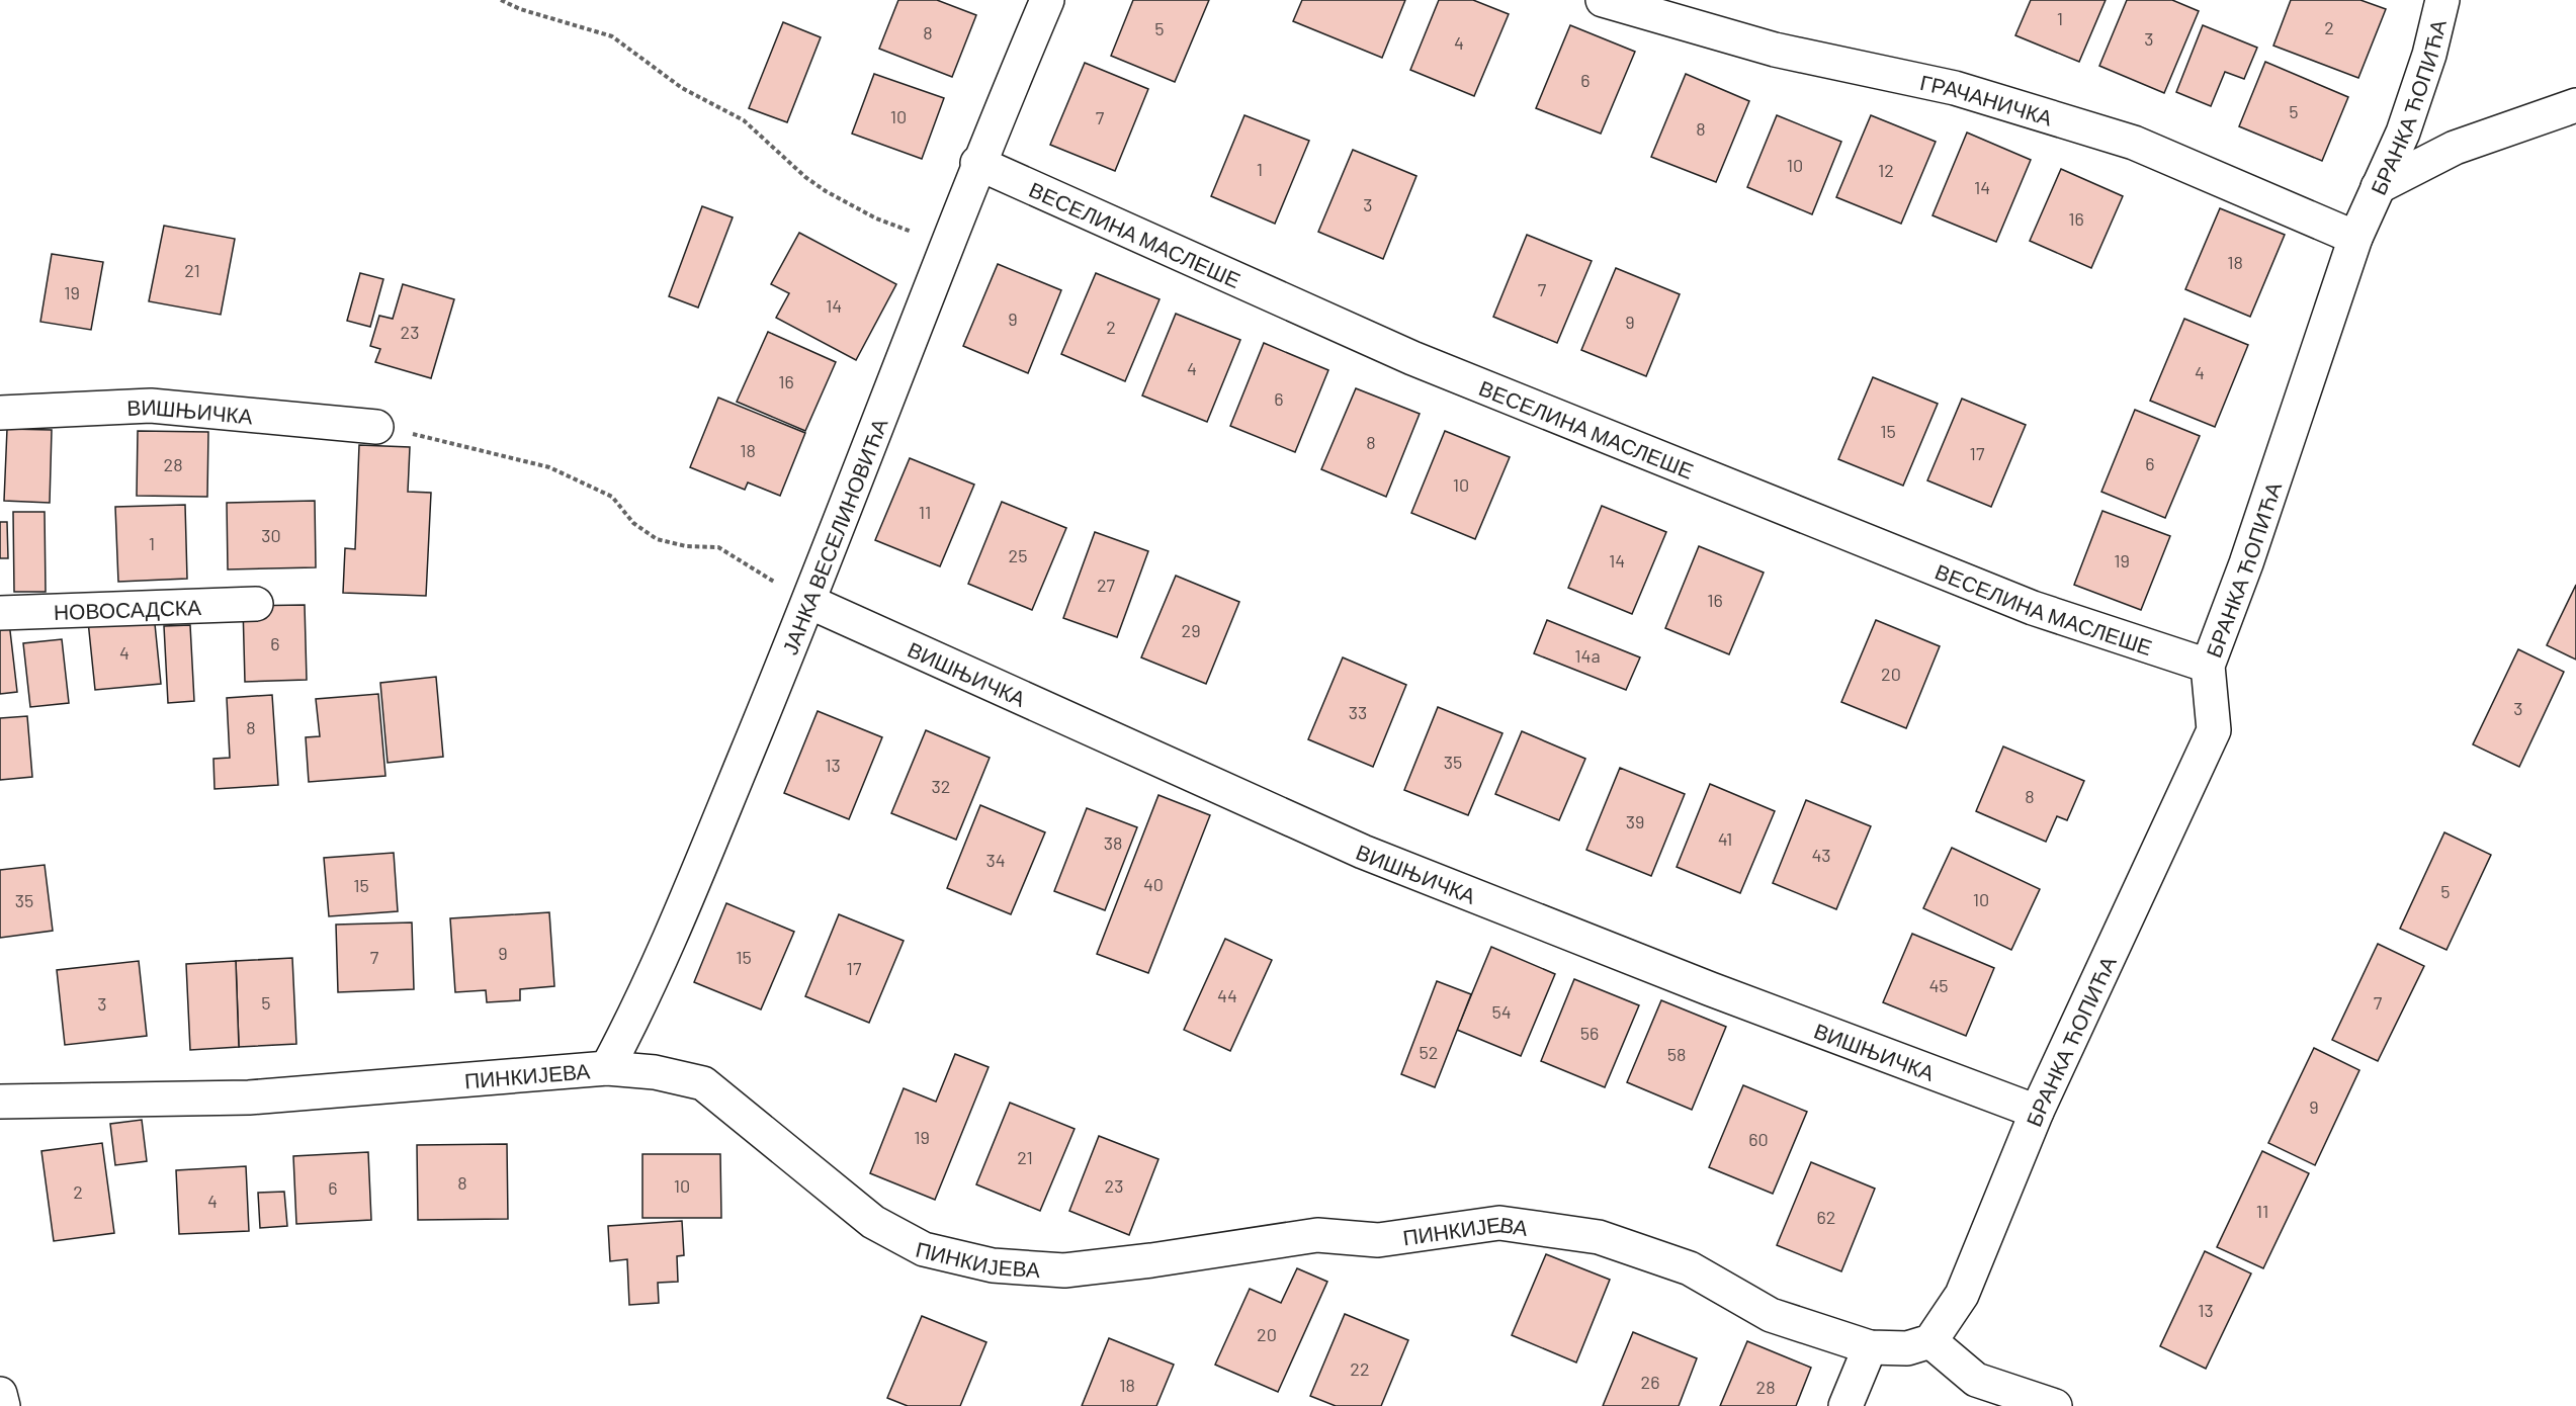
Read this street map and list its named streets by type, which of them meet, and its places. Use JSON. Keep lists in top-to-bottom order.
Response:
{
  "streets": {
    "street": [
      "ГРАЧАНИЧКА",
      "БРАНКА ЋОПИЋА",
      "ВЕСЕЛИНА МАСЛЕШЕ",
      "ВИШЊИЧКА",
      "ЈАНКА ВЕСЕЛИНОВИЋА",
      "НОВОСАДСКА",
      "ПИНКИЈЕВА"
    ]
  },
  "crossings": [
    ["ГРАЧАНИЧКА", "БРАНКА ЋОПИЋА"],
    ["БРАНКА ЋОПИЋА", "ВЕСЕЛИНА МАСЛЕШЕ"],
    ["БРАНКА ЋОПИЋА", "ВИШЊИЧКА"],
    ["БРАНКА ЋОПИЋА", "ПИНКИЈЕВА"],
    ["ВЕСЕЛИНА МАСЛЕШЕ", "ЈАНКА ВЕСЕЛИНОВИЋА"],
    ["ВИШЊИЧКА", "ЈАНКА ВЕСЕЛИНОВИЋА"],
    ["ЈАНКА ВЕСЕЛИНОВИЋА", "ПИНКИЈЕВА"]
  ],
  "house_numbers": [
    "1",
    "2",
    "5",
    "8",
    "3",
    "4",
    "6",
    "5",
    "10",
    "7",
    "8",
    "10",
    "1",
    "12",
    "14",
    "3",
    "16",
    "18",
    "21",
    "7",
    "19",
    "14",
    "9",
    "9",
    "2",
    "23",
    "4",
    "4",
    "16",
    "6",
    "15",
    "8",
    "18",
    "17",
    "6",
    "28",
    "10",
    "11",
    "30",
    "1",
    "25",
    "14",
    "19",
    "27",
    "16",
    "29",
    "6",
    "4",
    "14a",
    "20",
    "3",
    "33",
    "8",
    "35",
    "13",
    "32",
    "8",
    "39",
    "41",
    "38",
    "43",
    "34",
    "40",
    "15",
    "5",
    "10",
    "35",
    "9",
    "7",
    "15",
    "17",
    "45",
    "44",
    "5",
    "7",
    "3",
    "54",
    "56",
    "52",
    "58",
    "9",
    "19",
    "60",
    "21",
    "8",
    "10",
    "23",
    "6",
    "2",
    "4",
    "11",
    "62",
    "13",
    "20",
    "22",
    "26",
    "18",
    "28"
  ]
}
